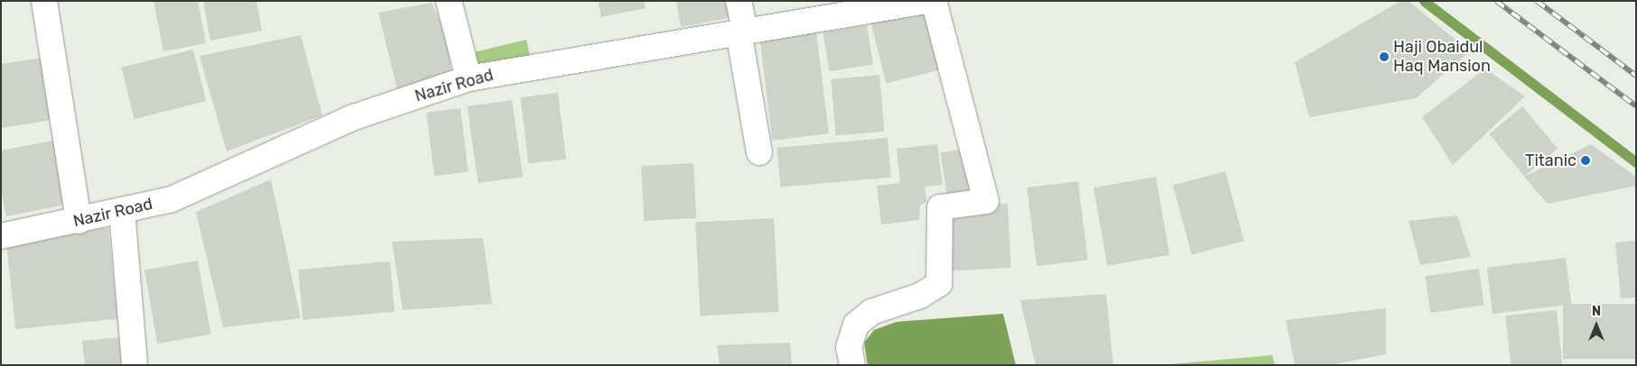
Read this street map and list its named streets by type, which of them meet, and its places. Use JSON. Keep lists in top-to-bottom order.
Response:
{
  "streets": {
    "street": ["Nazir Road"]
  },
  "places": ["Haji Obaidul Haq Mansion", "Titanic"],
  "north": "top"
}
